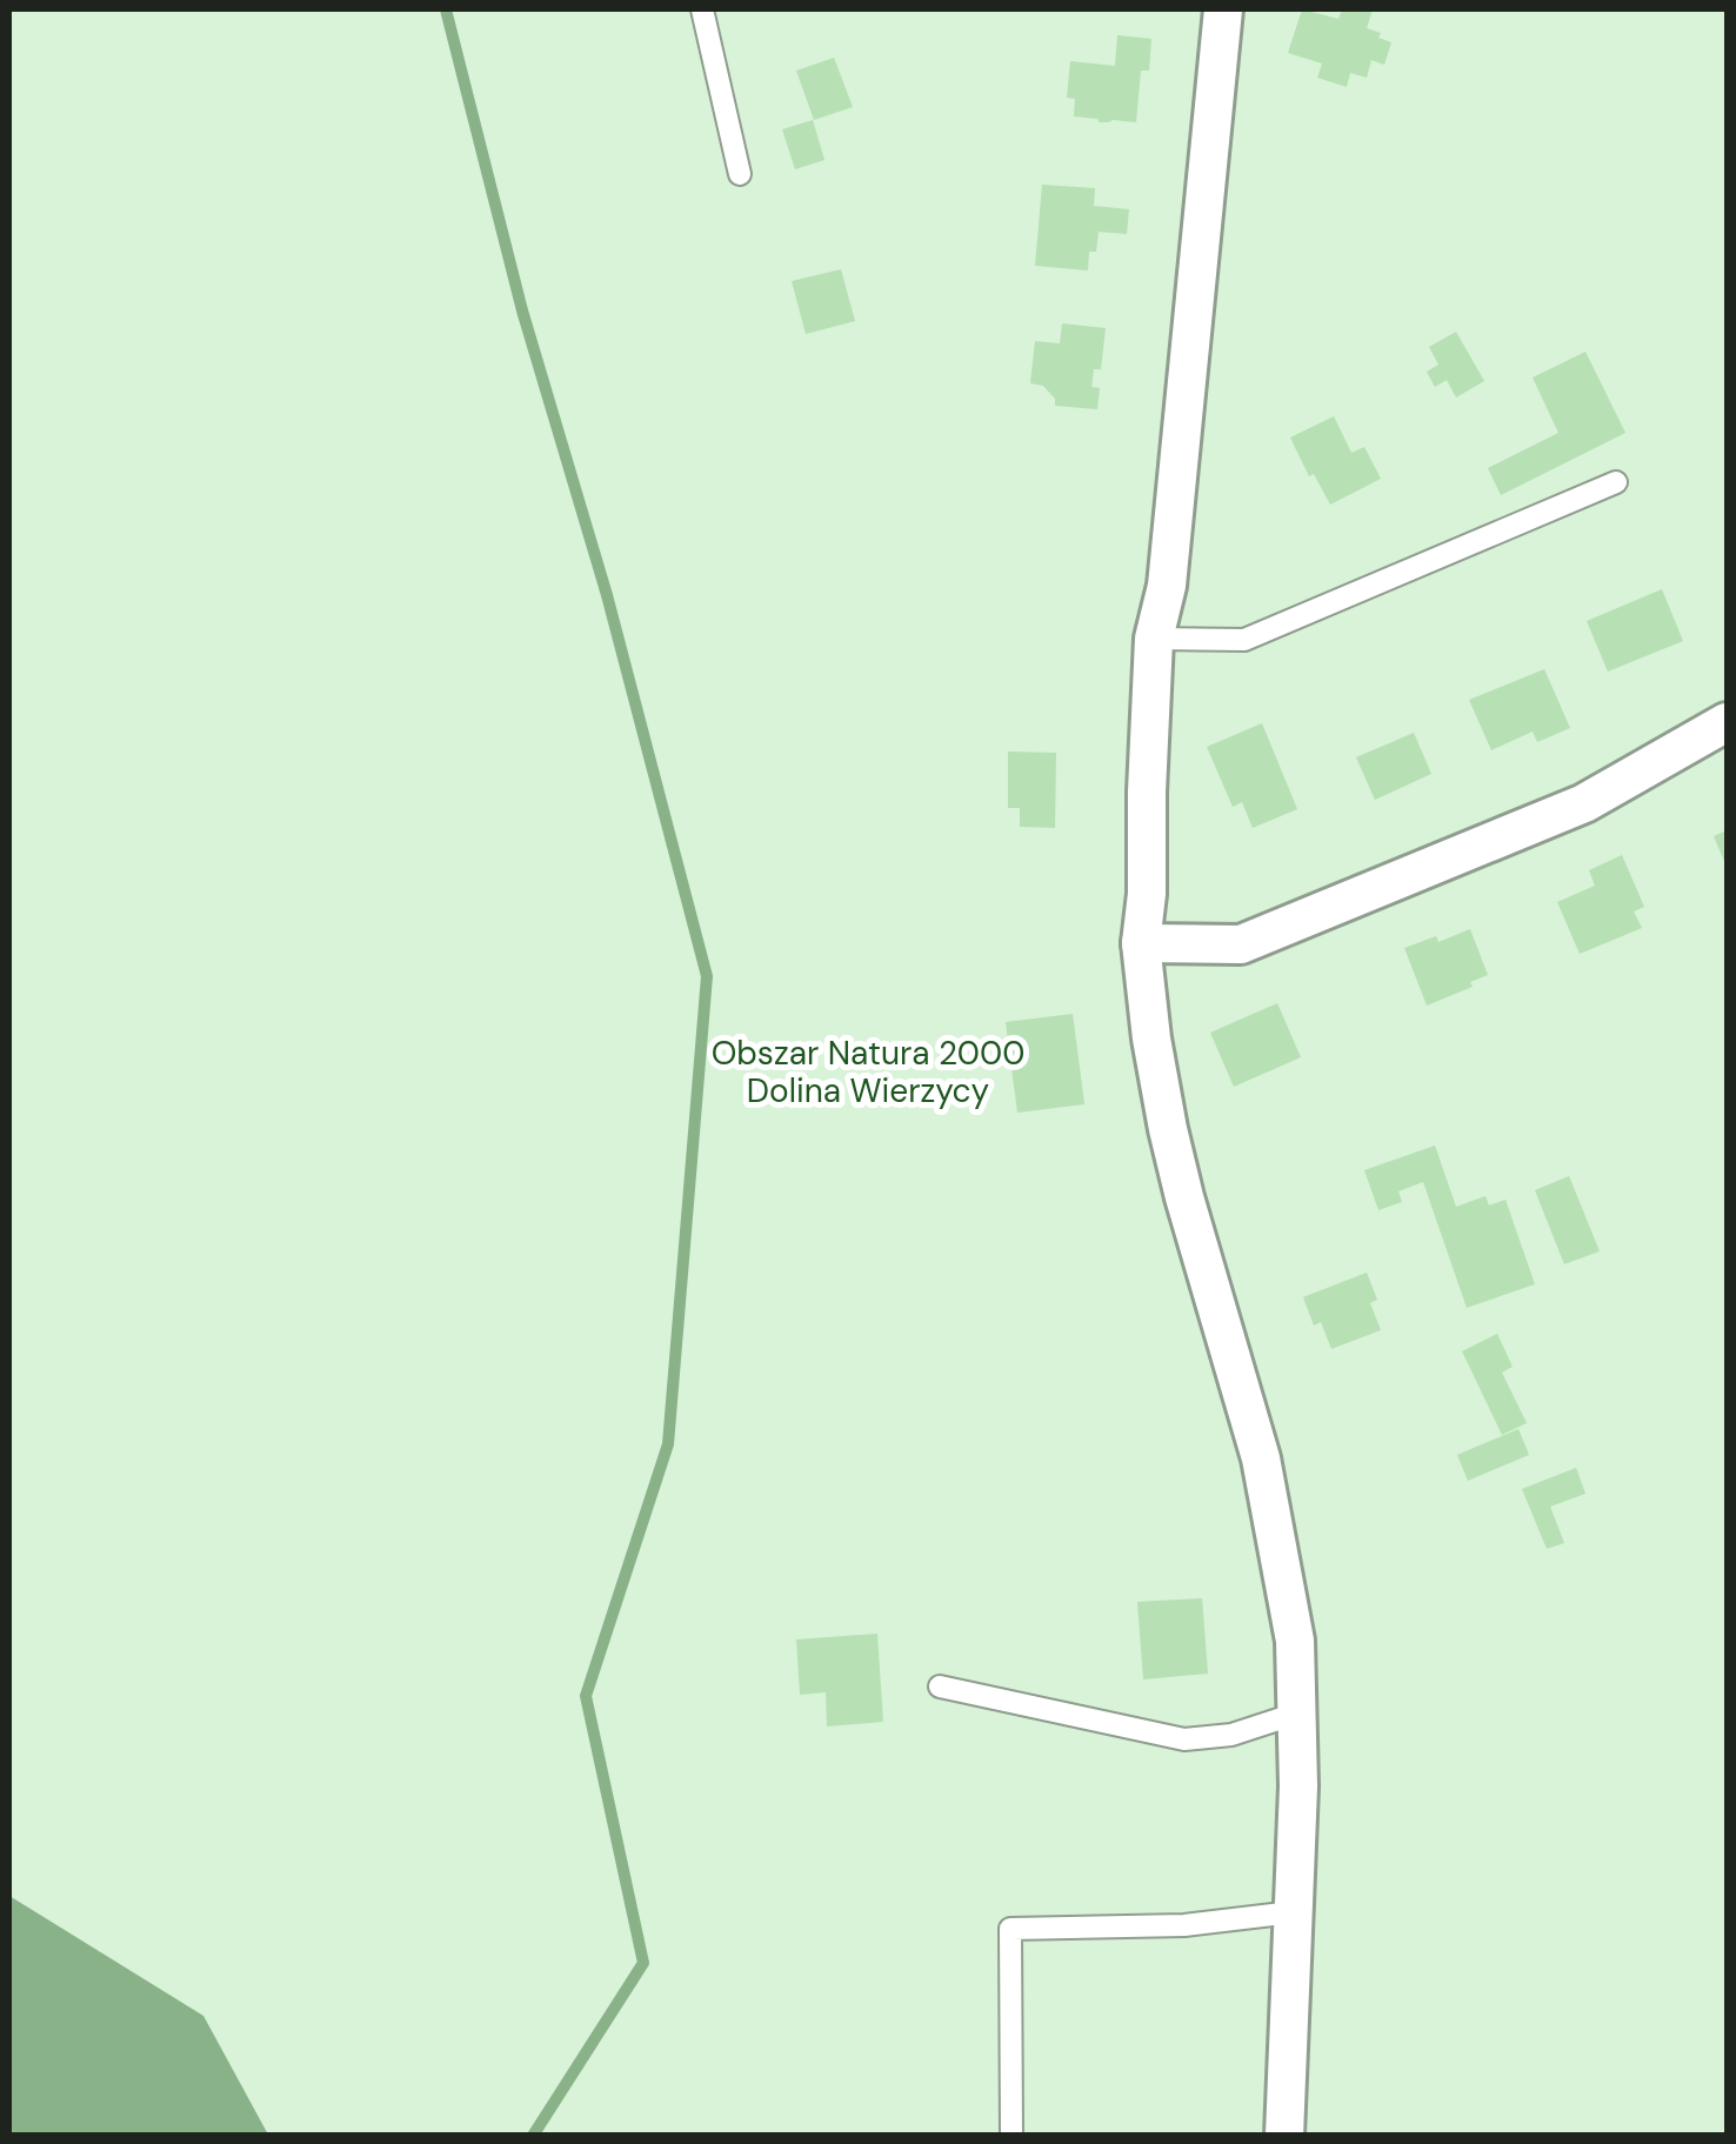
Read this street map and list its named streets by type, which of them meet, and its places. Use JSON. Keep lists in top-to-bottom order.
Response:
{
  "parks": ["Obszar Natura 2000 Dolina Wierzycy"]
}
